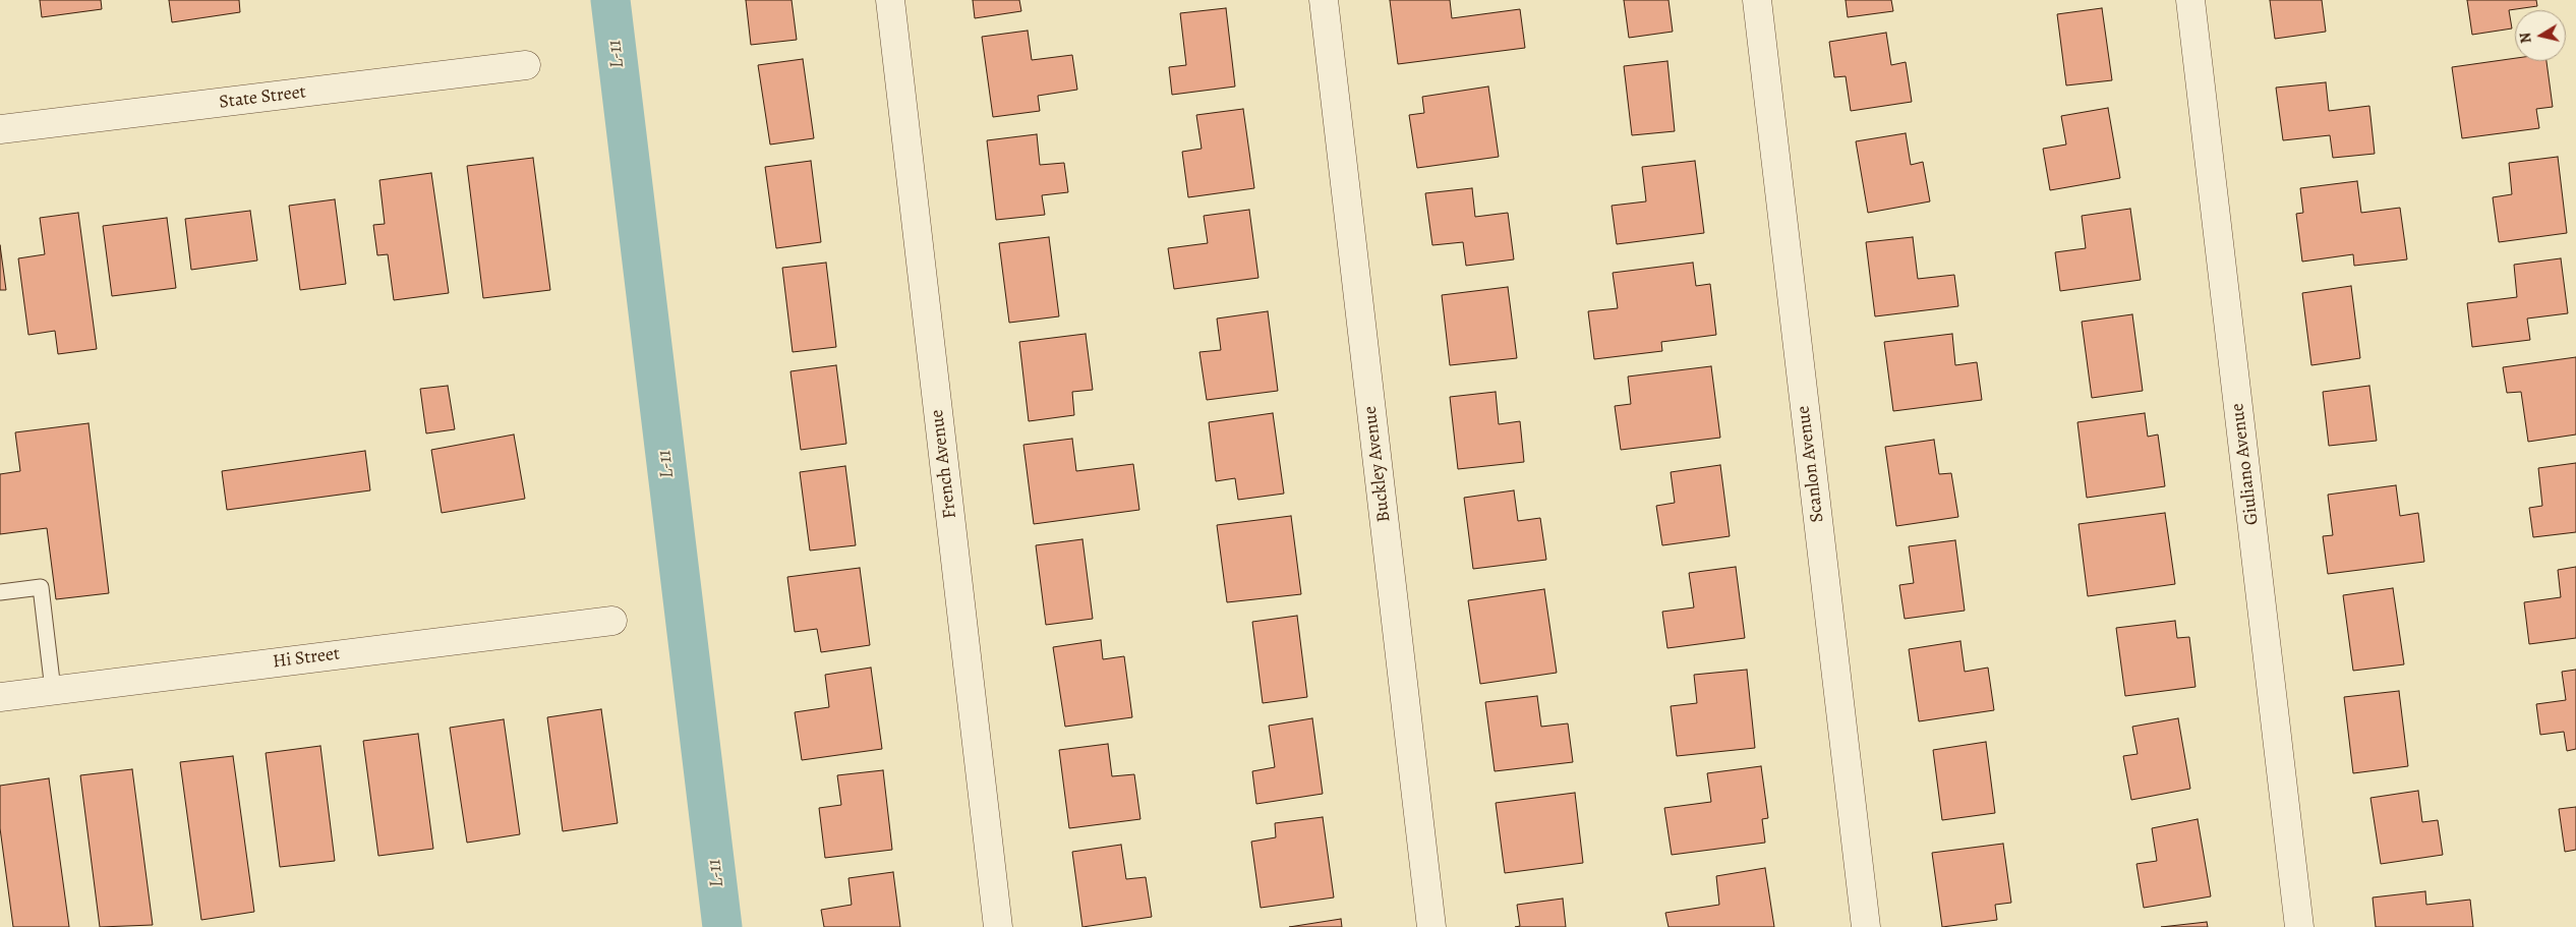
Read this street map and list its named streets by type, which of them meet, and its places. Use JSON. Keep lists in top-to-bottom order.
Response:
{
  "streets": {
    "street": [
      "State Street",
      "French Avenue",
      "Buckley Avenue",
      "Scanlon Avenue",
      "Giuliano Avenue",
      "Hi Street"
    ]
  },
  "water": ["L-11"],
  "north": "left"
}
